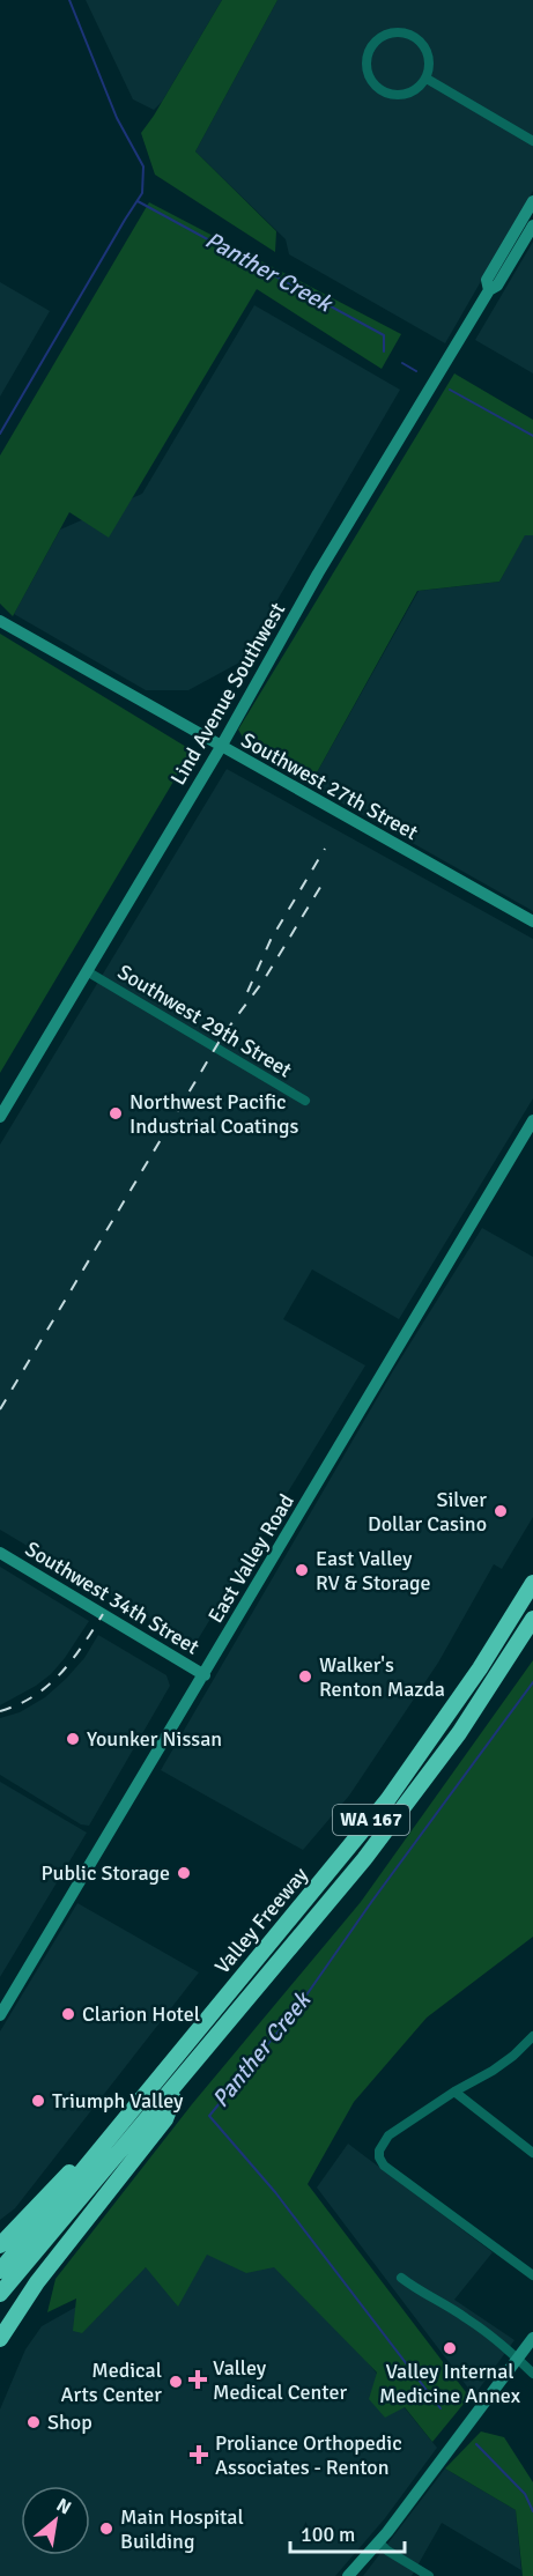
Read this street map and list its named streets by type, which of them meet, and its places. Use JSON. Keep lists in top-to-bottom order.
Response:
{
  "streets": {
    "highway": ["WA 167", "Valley Freeway"],
    "street": [
      "Lind Avenue Southwest",
      "Southwest 27th Street",
      "Southwest 29th Street",
      "East Valley Road",
      "Southwest 34th Street"
    ]
  },
  "crossings": [
    ["Lind Avenue Southwest", "Southwest 27th Street"],
    ["Lind Avenue Southwest", "Southwest 29th Street"],
    ["East Valley Road", "Southwest 34th Street"]
  ],
  "water": ["Panther Creek"],
  "places": {
    "other": [
      "Northwest Pacific Industrial Coatings",
      "Silver Dollar Casino",
      "East Valley RV & Storage",
      "Walker's Renton Mazda",
      "Younker Nissan",
      "Public Storage",
      "Clarion Hotel",
      "Triumph Valley",
      "Valley Internal Medicine Annex",
      "Medical Arts Center",
      "Shop",
      "Main Hospital Building"
    ],
    "health": ["Valley Medical Center", "Proliance Orthopedic Associates - Renton"]
  },
  "scale_bar": "100 m",
  "north": "top right"
}
